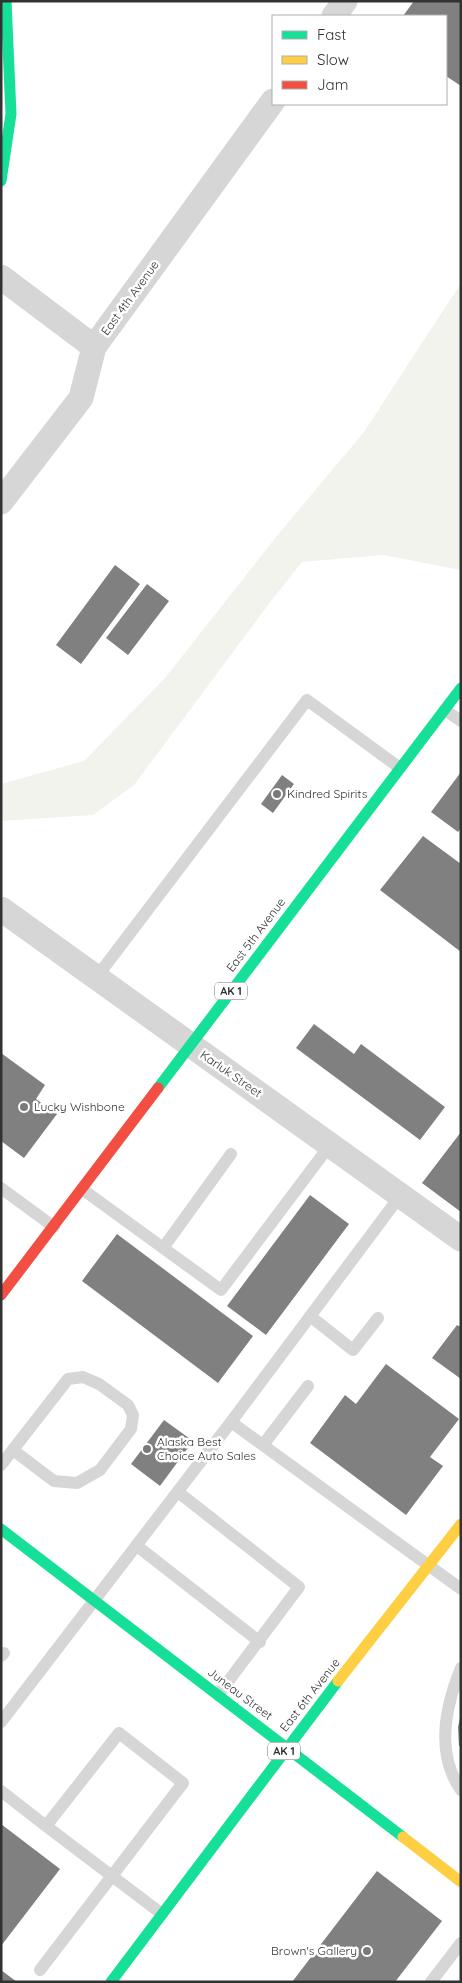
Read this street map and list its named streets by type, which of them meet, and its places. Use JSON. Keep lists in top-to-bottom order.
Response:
{
  "streets": {
    "main road": [
      "East 5th Avenue",
      "AK 1",
      "Juneau Street",
      "East 6th Avenue"
    ],
    "street": ["East 4th Avenue", "Karluk Street"]
  },
  "crossings": [
    ["East 5th Avenue", "Karluk Street"],
    ["Juneau Street", "East 6th Avenue"]
  ],
  "places": [
    "Kindred Spirits",
    "Lucky Wishbone",
    "Alaska Best Choice Auto Sales",
    "Brown's Gallery"
  ],
  "legend": ["Fast", "Slow", "Jam"]
}
